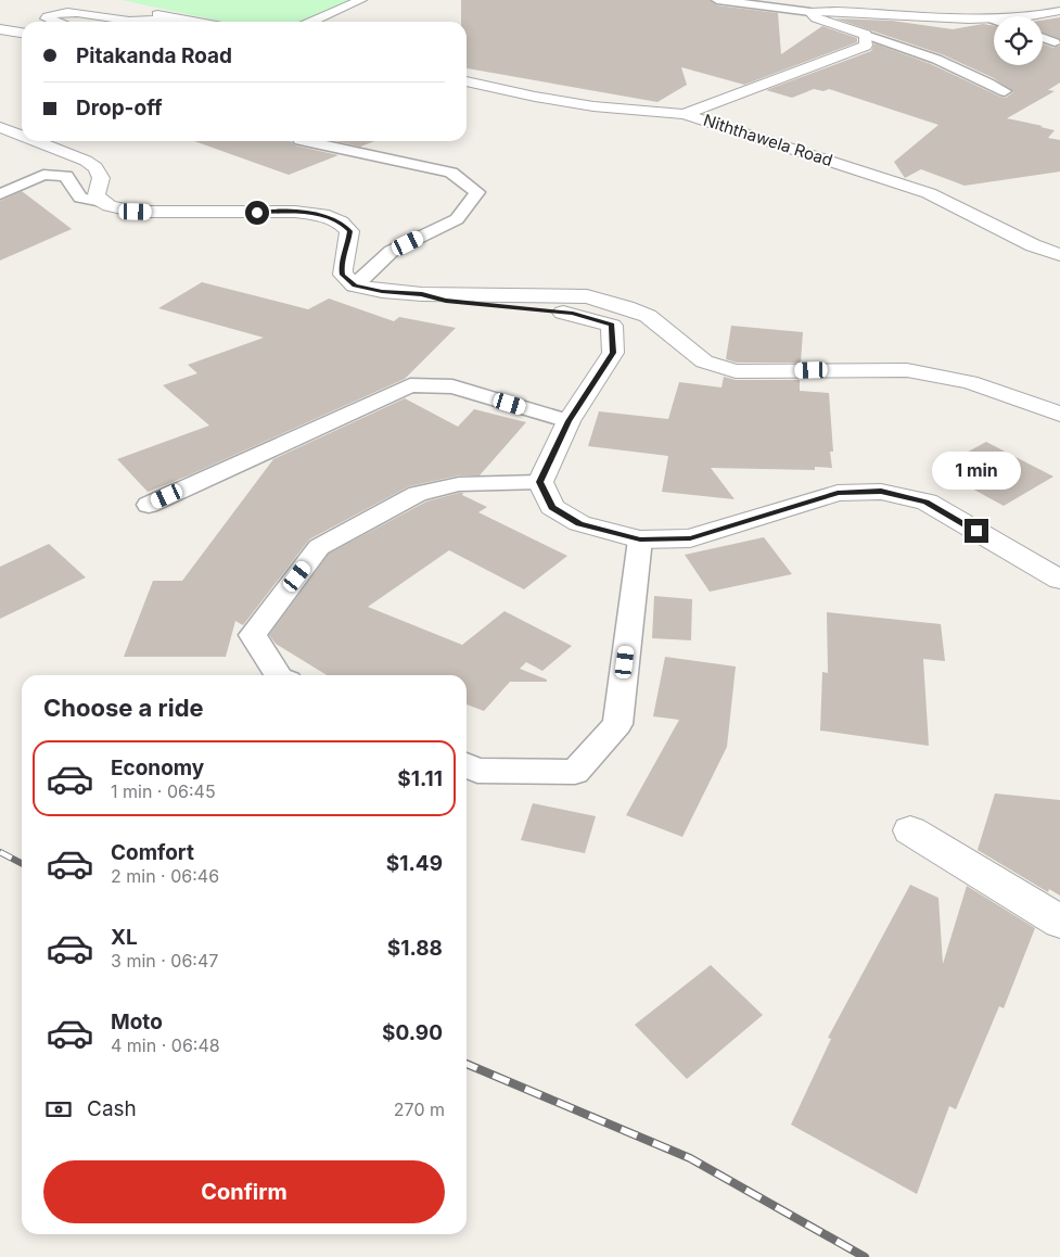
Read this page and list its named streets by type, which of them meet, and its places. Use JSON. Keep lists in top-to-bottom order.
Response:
{
  "streets": {
    "street": ["Niththawela Road"]
  },
  "page": {
    "banner": ["Pitakanda Road", "Drop-off"],
    "bubble": "1 min",
    "heading": "Choose a ride",
    "list": [
      {
        "name": "Economy",
        "note": "1 min · 06:45",
        "value": "$1.11"
      },
      {
        "name": "Comfort",
        "note": "2 min · 06:46",
        "value": "$1.49"
      },
      {
        "name": "XL",
        "note": "3 min · 06:47",
        "value": "$1.88"
      },
      {
        "name": "Moto",
        "note": "4 min · 06:48",
        "value": "$0.90"
      }
    ],
    "pay": ["Cash", "270 m"],
    "buttons": "Confirm"
  }
}
